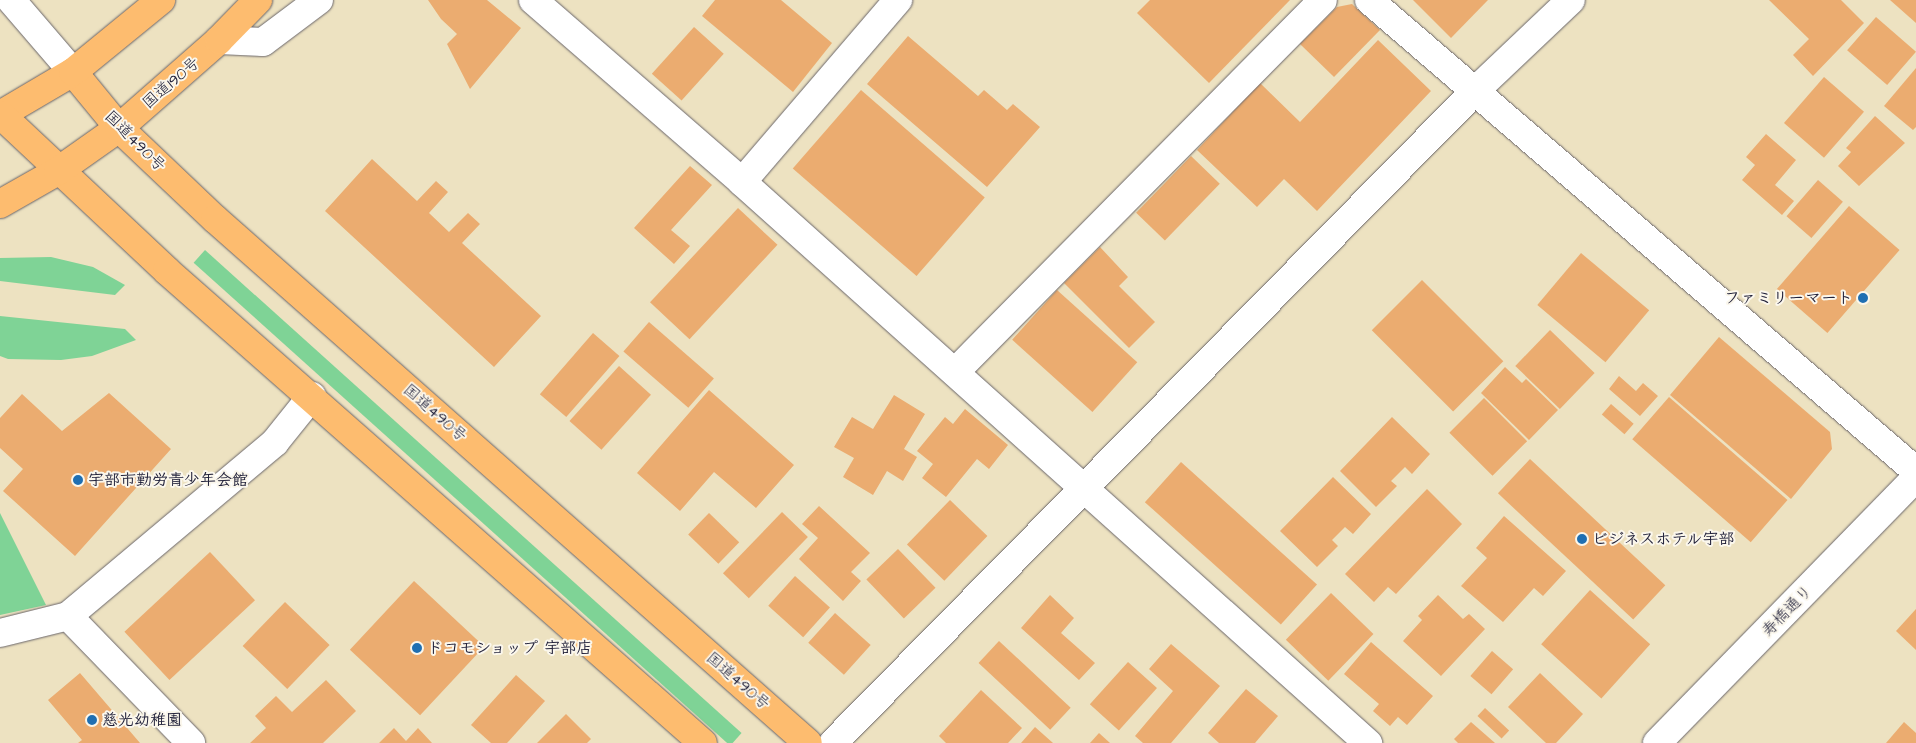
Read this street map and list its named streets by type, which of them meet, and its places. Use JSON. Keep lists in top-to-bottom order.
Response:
{
  "streets": {
    "highway": ["国道190号", "国道490号"],
    "street": ["寿橋通り"]
  },
  "crossings": [
    ["国道190号", "国道490号"]
  ],
  "places": [
    "ファミリーマート",
    "宇部市勤労青少年会館",
    "ビジネスホテル宇部",
    "ドコモショップ 宇部店",
    "慈光幼稚園"
  ]
}
